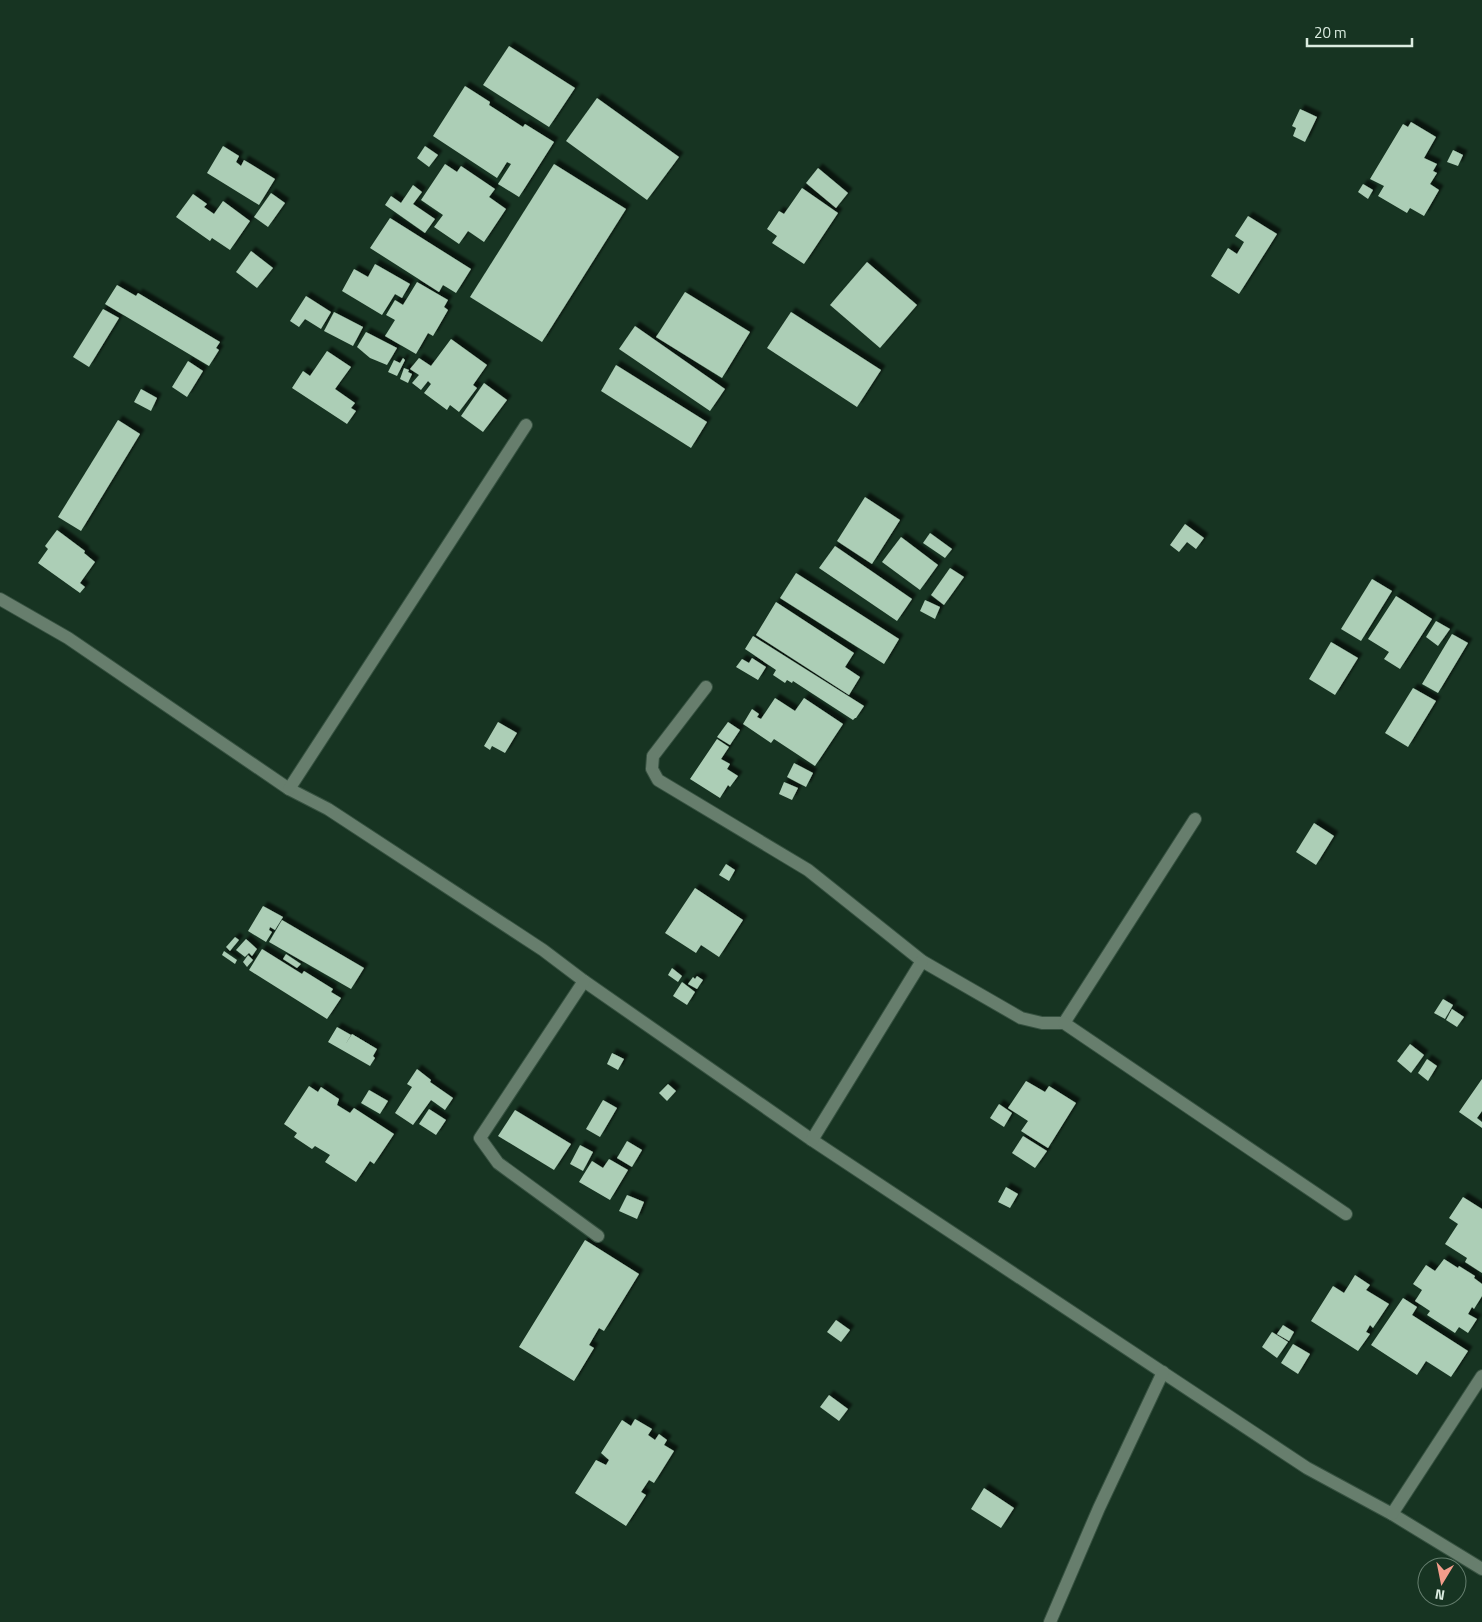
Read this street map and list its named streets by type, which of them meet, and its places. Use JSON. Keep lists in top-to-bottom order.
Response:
{
  "scale_bar": "20 m",
  "north": "bottom"
}
